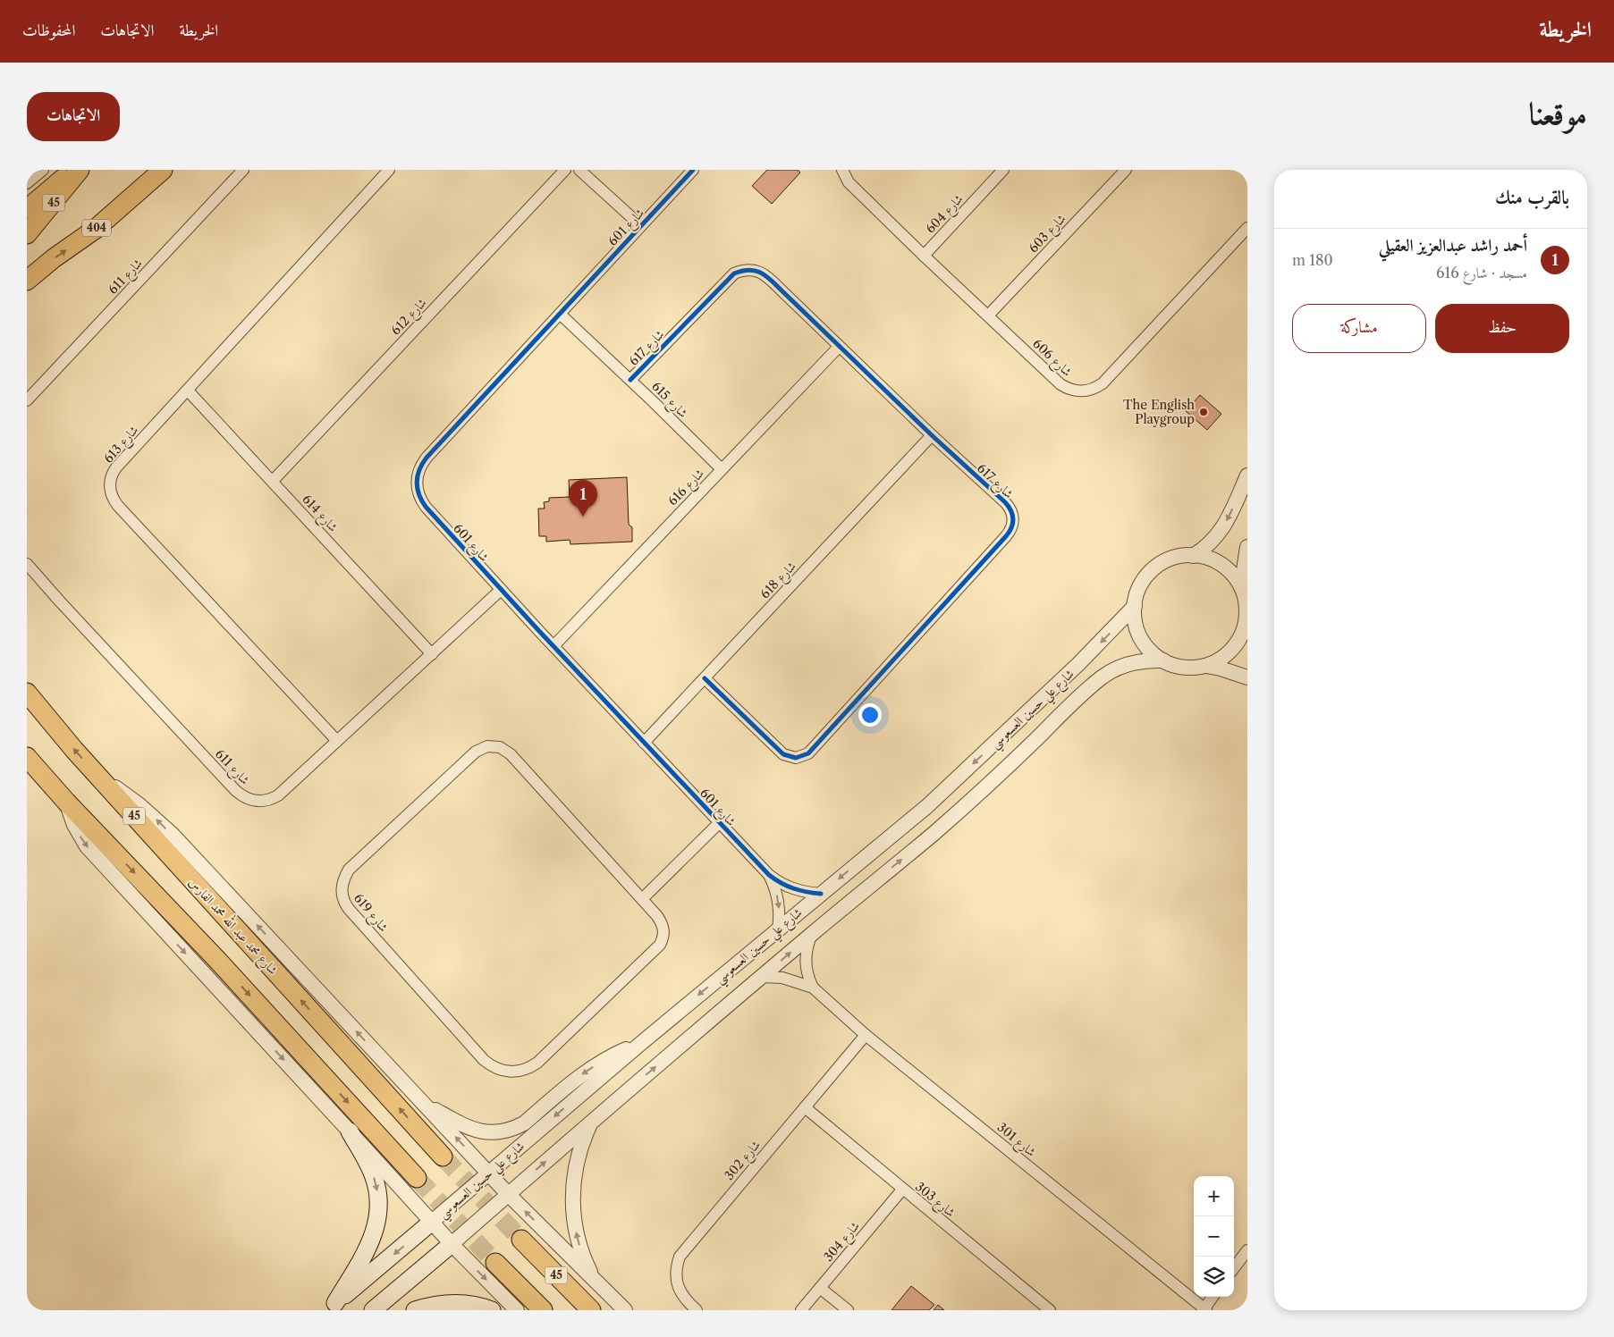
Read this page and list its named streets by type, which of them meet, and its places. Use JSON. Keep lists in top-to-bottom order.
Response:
{
  "streets": {
    "main road": ["45", "404", "شارع محمد عبد الله محمد الفارس"],
    "street": [
      "شارع 604",
      "شارع 601",
      "شارع 603",
      "شارع 611",
      "شارع 612",
      "شارع 617",
      "شارع 606",
      "شارع 615",
      "شارع 613",
      "شارع 616",
      "شارع 614",
      "شارع 618",
      "شارع علي حسين العسعوسي",
      "شارع 619",
      "شارع 301",
      "شارع 302",
      "شارع 303",
      "شارع 304"
    ]
  },
  "crossings": [
    ["شارع 604", "شارع 606"],
    ["شارع 601", "شارع 611"],
    ["شارع 601", "شارع 615"],
    ["شارع 601", "شارع 616"],
    ["شارع 601", "شارع 618"],
    ["شارع 601", "شارع علي حسين العسعوسي"],
    ["شارع 603", "شارع 606"],
    ["شارع 611", "شارع 613"],
    ["شارع 611", "شارع 614"],
    ["شارع 612", "شارع 614"],
    ["شارع 617", "شارع 615"],
    ["شارع 617", "شارع 616"],
    ["شارع 617", "شارع 618"],
    ["شارع 615", "شارع 616"],
    ["شارع 613", "شارع 614"],
    ["شارع علي حسين العسعوسي", "شارع 301"],
    ["شارع 301", "شارع 302"],
    ["شارع 302", "شارع 303"],
    ["شارع 303", "شارع 304"]
  ],
  "places": ["The English Playgroup"],
  "page": {
    "header": "الخريطة",
    "nav": ["الخريطة", "الاتجاهات", "المحفوظات"],
    "title": "موقعنا",
    "buttons": [
      "الاتجاهات",
      ["حفظ", "مشاركة"]
    ],
    "heading": "بالقرب منك",
    "list": [
      {
        "mark": "1",
        "name": "أحمد راشد عبدالعزيز العقيلي",
        "note": "مسجد · شارع 616",
        "value": "180 m"
      }
    ],
    "pins": "1",
    "map_buttons": ["+", "−"]
  }
}
